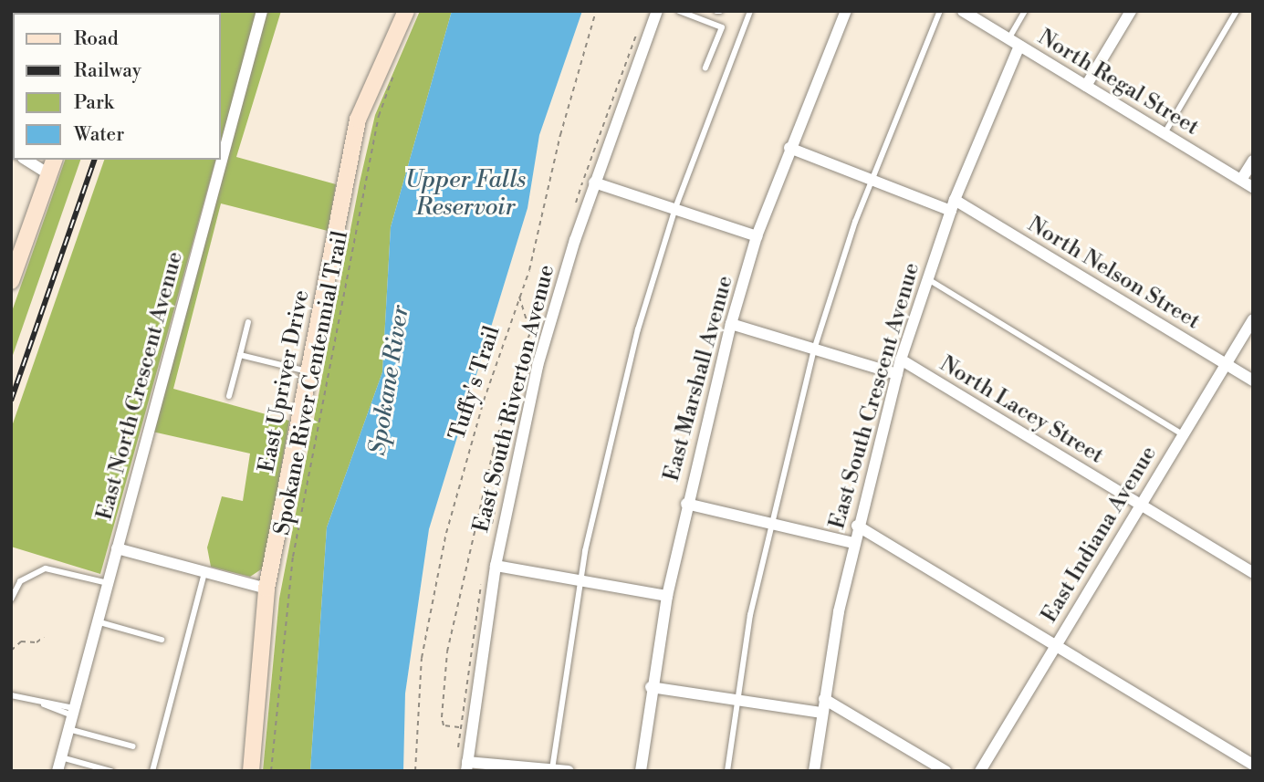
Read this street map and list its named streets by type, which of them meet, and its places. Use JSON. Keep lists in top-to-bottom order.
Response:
{
  "streets": {
    "street": [
      "North Regal Street",
      "North Nelson Street",
      "East Marshall Avenue",
      "East Upriver Drive",
      "East North Crescent Avenue",
      "East South Crescent Avenue",
      "East South Riverton Avenue",
      "North Lacey Street",
      "East Indiana Avenue"
    ],
    "path": ["Spokane River Centennial Trail", "Tuffy's Trail"]
  },
  "crossings": [
    ["North Regal Street", "East South Crescent Avenue"],
    ["North Nelson Street", "East Marshall Avenue"],
    ["North Nelson Street", "East South Crescent Avenue"],
    ["North Nelson Street", "East Indiana Avenue"],
    ["East South Crescent Avenue", "North Lacey Street"],
    ["North Lacey Street", "East Indiana Avenue"]
  ],
  "water": ["Upper Falls Reservoir", "Spokane River"],
  "legend": [
    "Road",
    "Railway",
    "Park",
    "Water"
  ]
}
